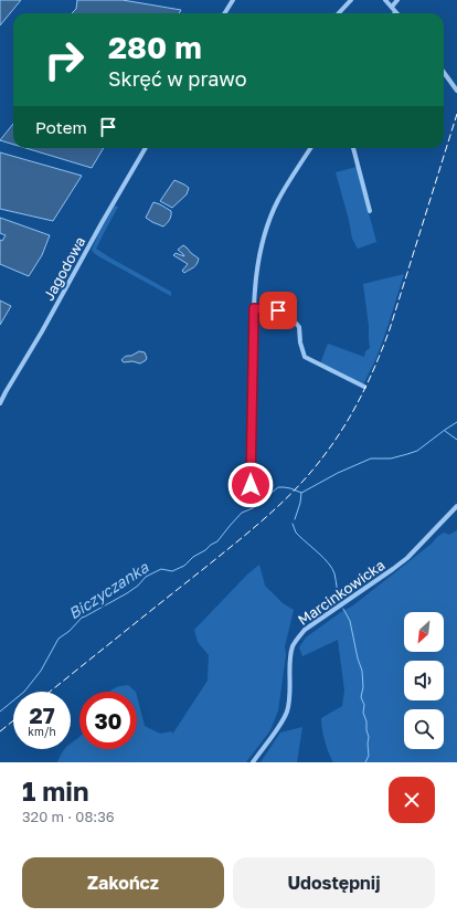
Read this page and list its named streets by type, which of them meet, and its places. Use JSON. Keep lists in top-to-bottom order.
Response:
{
  "streets": {
    "street": ["Jagodowa", "Marcinkowicka"]
  },
  "water": ["Biczyczanka"],
  "north": "bottom left",
  "page": {
    "turn": ["280 m", "Skręć w prawo"],
    "then": "Potem",
    "speed": "27 km/h",
    "limit": "30",
    "heading": ["1 min", "320 m · 08:36"],
    "buttons": ["Zakończ", "Udostępnij"]
  }
}
